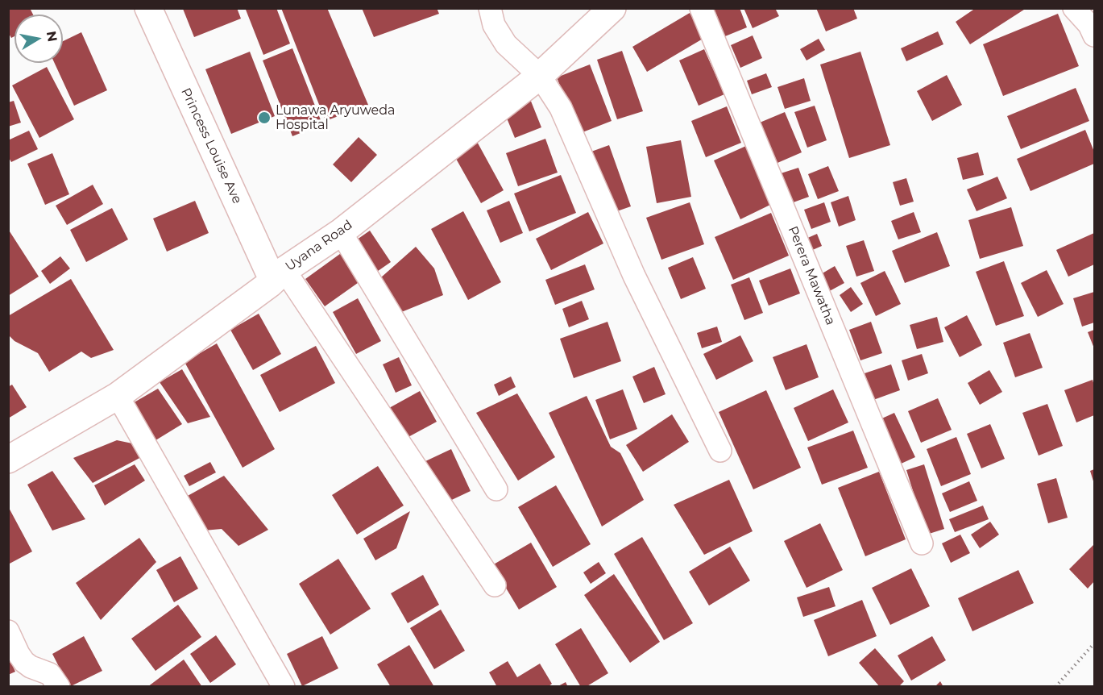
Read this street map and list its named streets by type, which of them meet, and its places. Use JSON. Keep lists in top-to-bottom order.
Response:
{
  "streets": {
    "street": ["Princess Louise Ave", "Uyana Road", "Perera Mawatha"]
  },
  "crossings": [
    ["Princess Louise Ave", "Uyana Road"]
  ],
  "places": ["Lunawa Aryuweda Hospital"],
  "north": "right"
}
